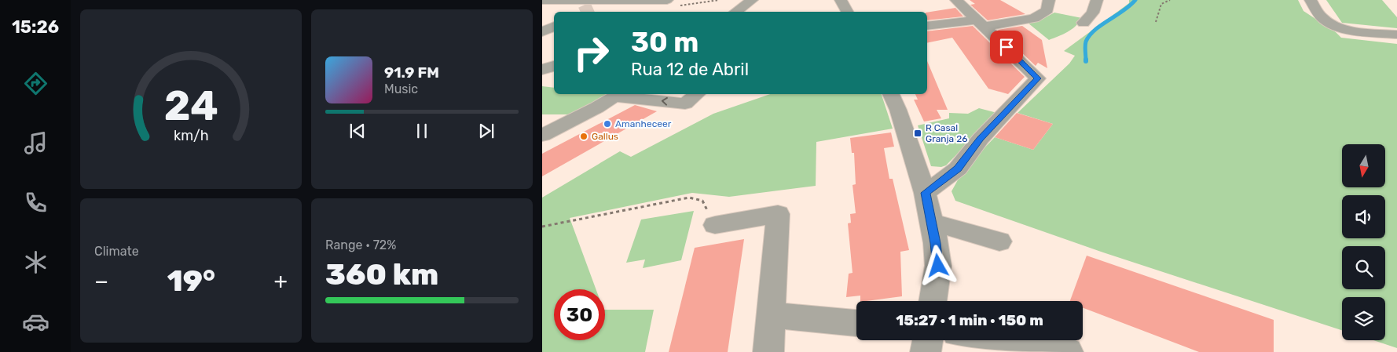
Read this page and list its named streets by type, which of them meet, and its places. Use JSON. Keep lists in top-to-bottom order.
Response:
{
  "places": {
    "other": ["Amanheceer", "Gallus"],
    "transit": ["R Casal Granja 26"]
  },
  "north": "bottom",
  "page": {
    "tabs": "15:26",
    "turn": ["30 m", "Rua 12 de Abril"],
    "song": ["91.9 FM", "Music"],
    "tile": [
      "Climate",
      ["Range · 72%", "360 km"]
    ],
    "heat": ["−", "19°", "+"],
    "limit": "30",
    "trip": "15:27 · 1 min · 150 m",
    "gauge": ["24", "km/h"]
  }
}
